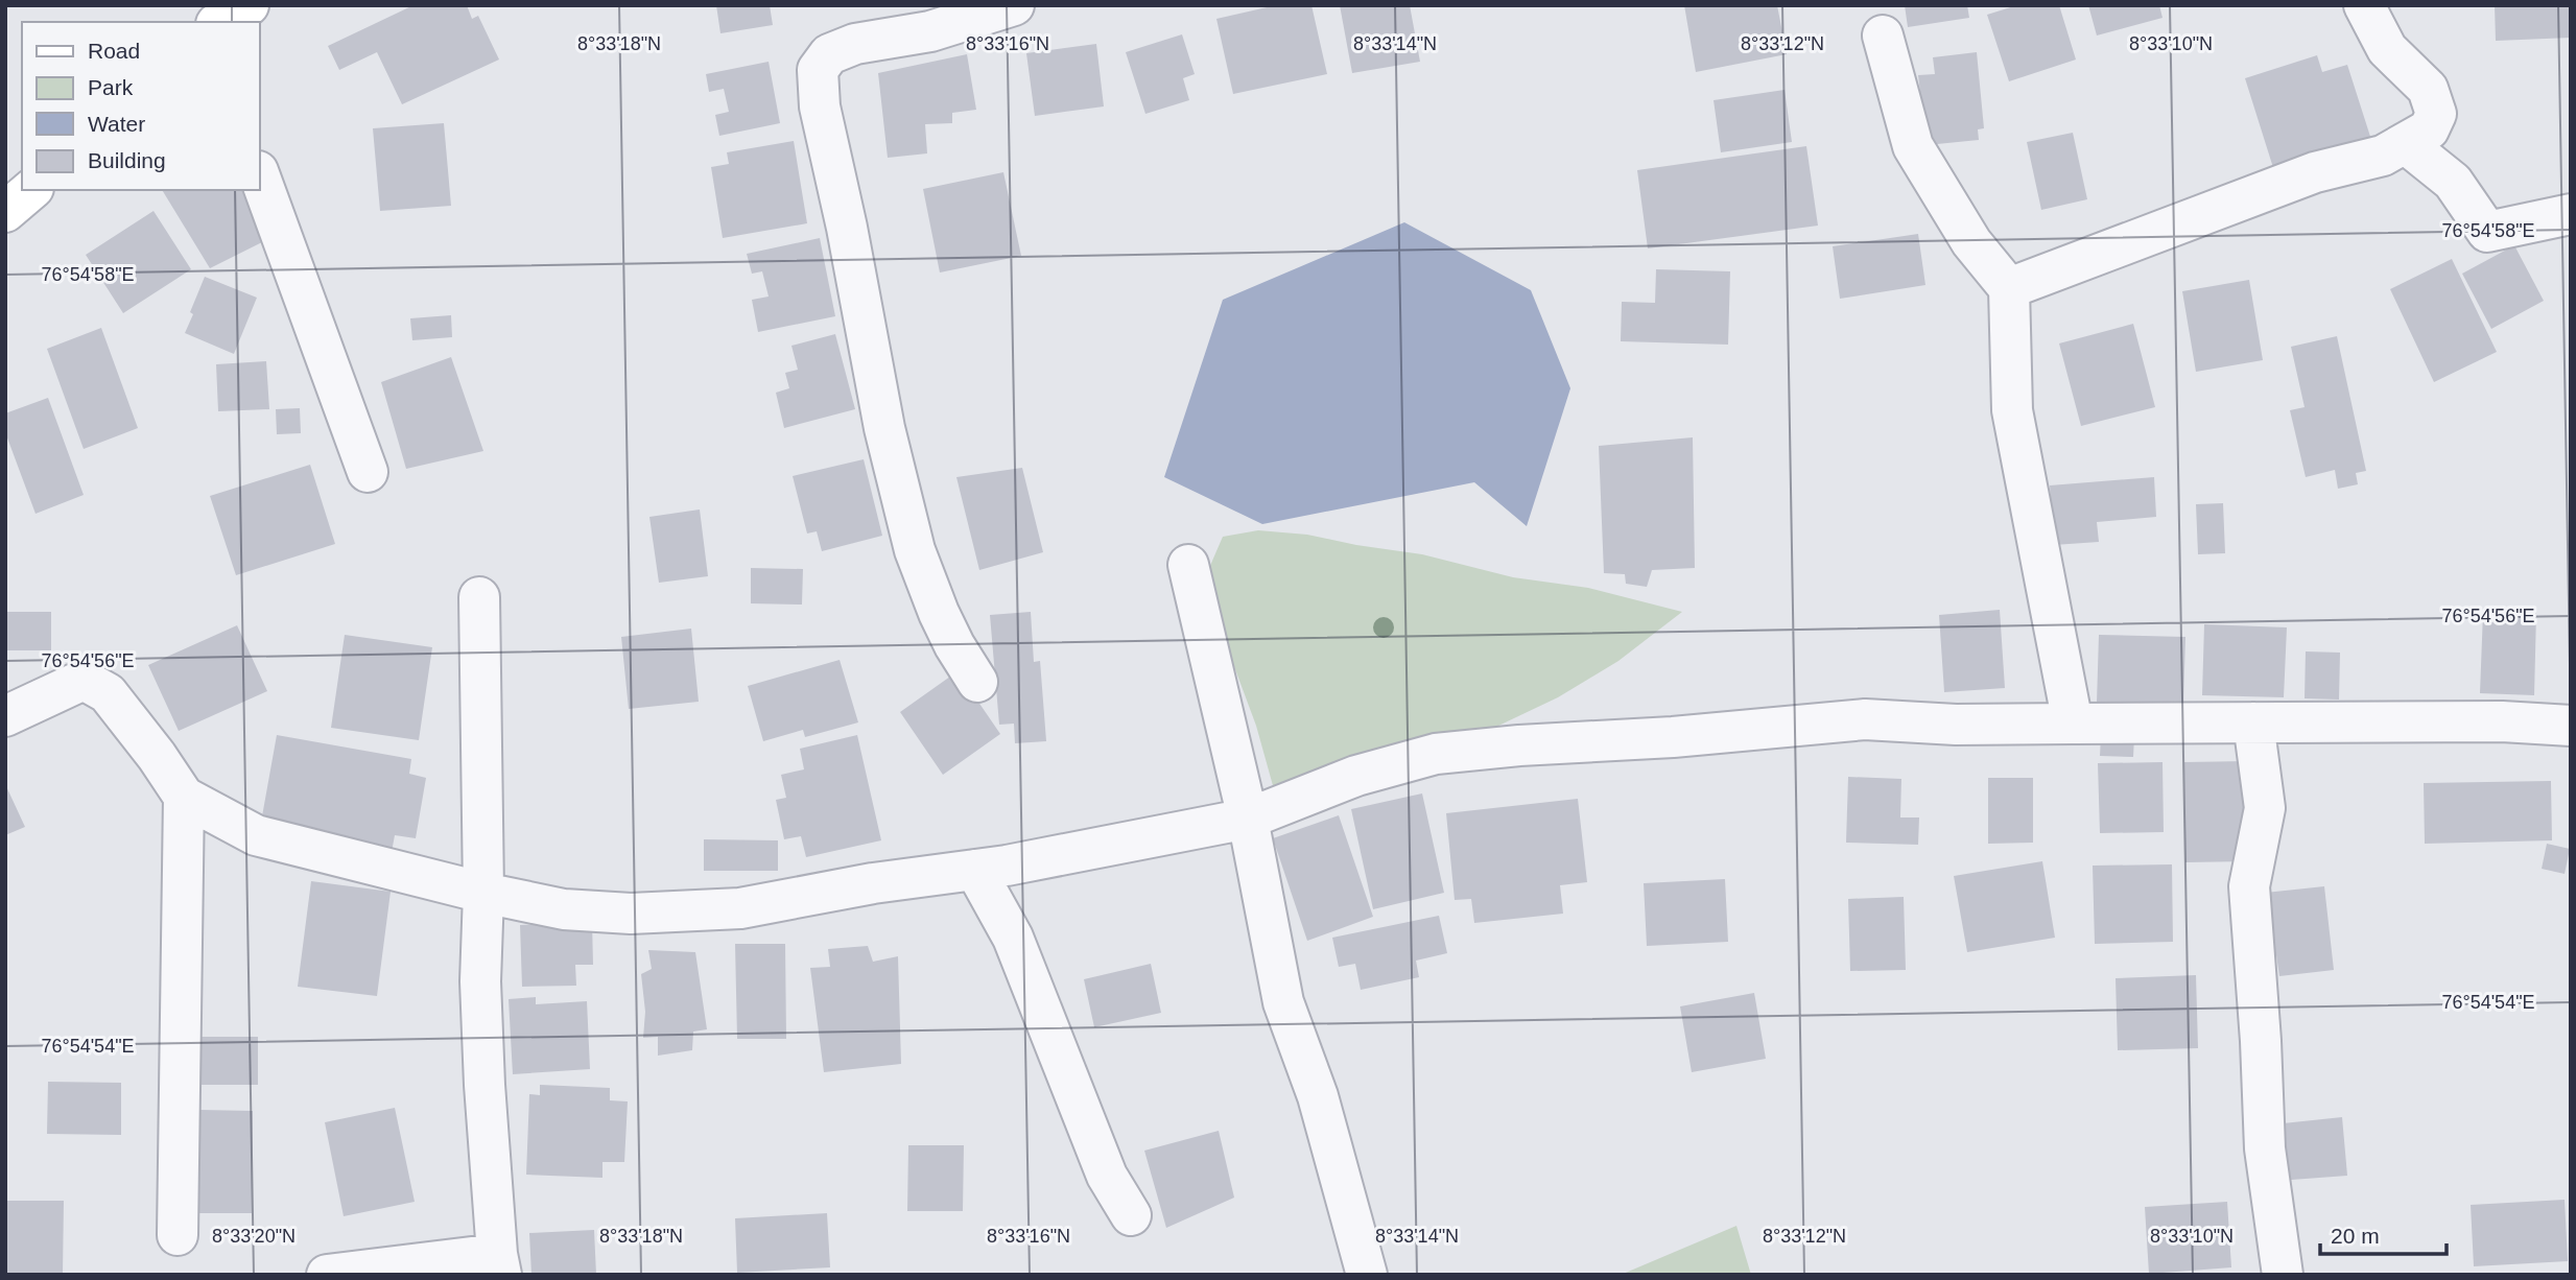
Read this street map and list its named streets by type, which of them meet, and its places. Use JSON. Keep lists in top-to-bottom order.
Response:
{
  "legend": [
    "Road",
    "Park",
    "Water",
    "Building"
  ],
  "scale_bar": "20 m",
  "coordinates": [
    "8°33'18\"N",
    "8°33'16\"N",
    "8°33'14\"N",
    "8°33'12\"N",
    "8°33'10\"N",
    "76°54'58\"E",
    "76°54'56\"E",
    "76°54'54\"E",
    "8°33'20\"N"
  ]
}
